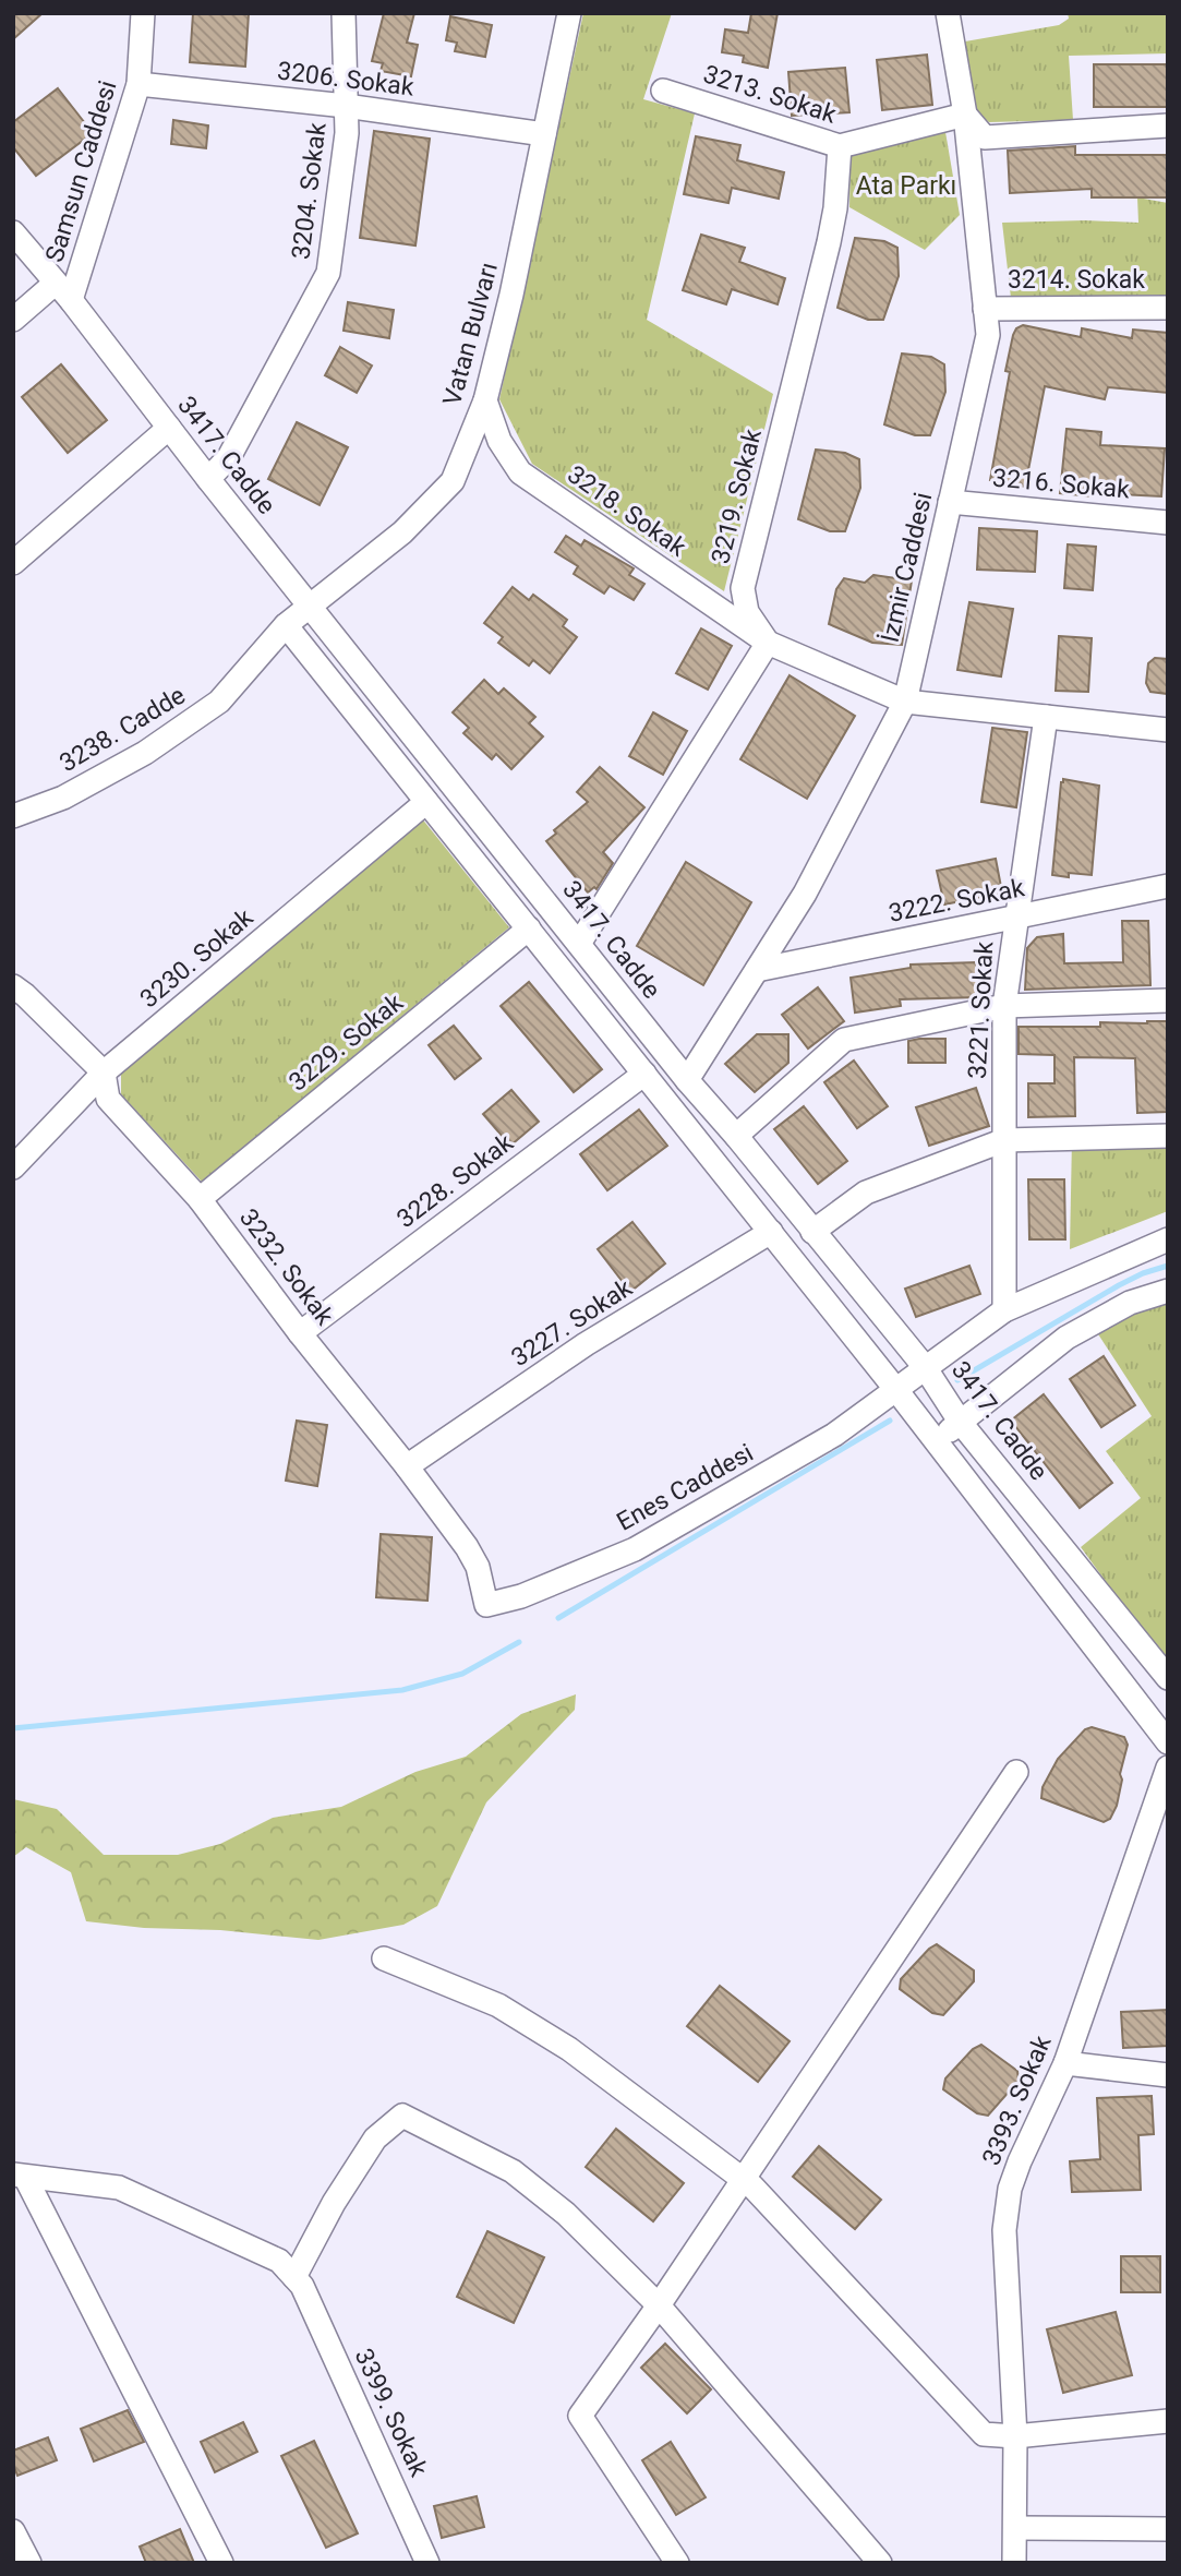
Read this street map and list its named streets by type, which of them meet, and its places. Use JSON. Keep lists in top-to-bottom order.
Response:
{
  "streets": {
    "street": [
      "3206. Sokak",
      "3213. Sokak",
      "Samsun Caddesi",
      "3204. Sokak",
      "3214. Sokak",
      "Vatan Bulvarı",
      "3417. Cadde",
      "3216. Sokak",
      "3219. Sokak",
      "3218. Sokak",
      "İzmir Caddesi",
      "3238. Cadde",
      "3222. Sokak",
      "3230. Sokak",
      "3221. Sokak",
      "3229. Sokak",
      "3228. Sokak",
      "3232. Sokak",
      "3227. Sokak",
      "Enes Caddesi",
      "3393. Sokak",
      "3399. Sokak"
    ]
  },
  "crossings": [
    ["3206. Sokak", "Samsun Caddesi"],
    ["3206. Sokak", "3204. Sokak"],
    ["3206. Sokak", "Vatan Bulvarı"],
    ["3213. Sokak", "3219. Sokak"],
    ["3213. Sokak", "İzmir Caddesi"],
    ["Samsun Caddesi", "3417. Cadde"],
    ["3204. Sokak", "3417. Cadde"],
    ["3214. Sokak", "İzmir Caddesi"],
    ["Vatan Bulvarı", "3417. Cadde"],
    ["Vatan Bulvarı", "3218. Sokak"],
    ["Vatan Bulvarı", "3238. Cadde"],
    ["3417. Cadde", "İzmir Caddesi"],
    ["3417. Cadde", "3238. Cadde"],
    ["3417. Cadde", "Enes Caddesi"],
    ["3216. Sokak", "İzmir Caddesi"],
    ["3219. Sokak", "3218. Sokak"],
    ["3218. Sokak", "İzmir Caddesi"],
    ["3218. Sokak", "3221. Sokak"],
    ["İzmir Caddesi", "3222. Sokak"],
    ["3222. Sokak", "3221. Sokak"],
    ["3230. Sokak", "3232. Sokak"],
    ["3229. Sokak", "3232. Sokak"],
    ["3228. Sokak", "3232. Sokak"],
    ["3232. Sokak", "3227. Sokak"],
    ["3232. Sokak", "Enes Caddesi"]
  ],
  "parks": ["Ata Parkı"]
}
